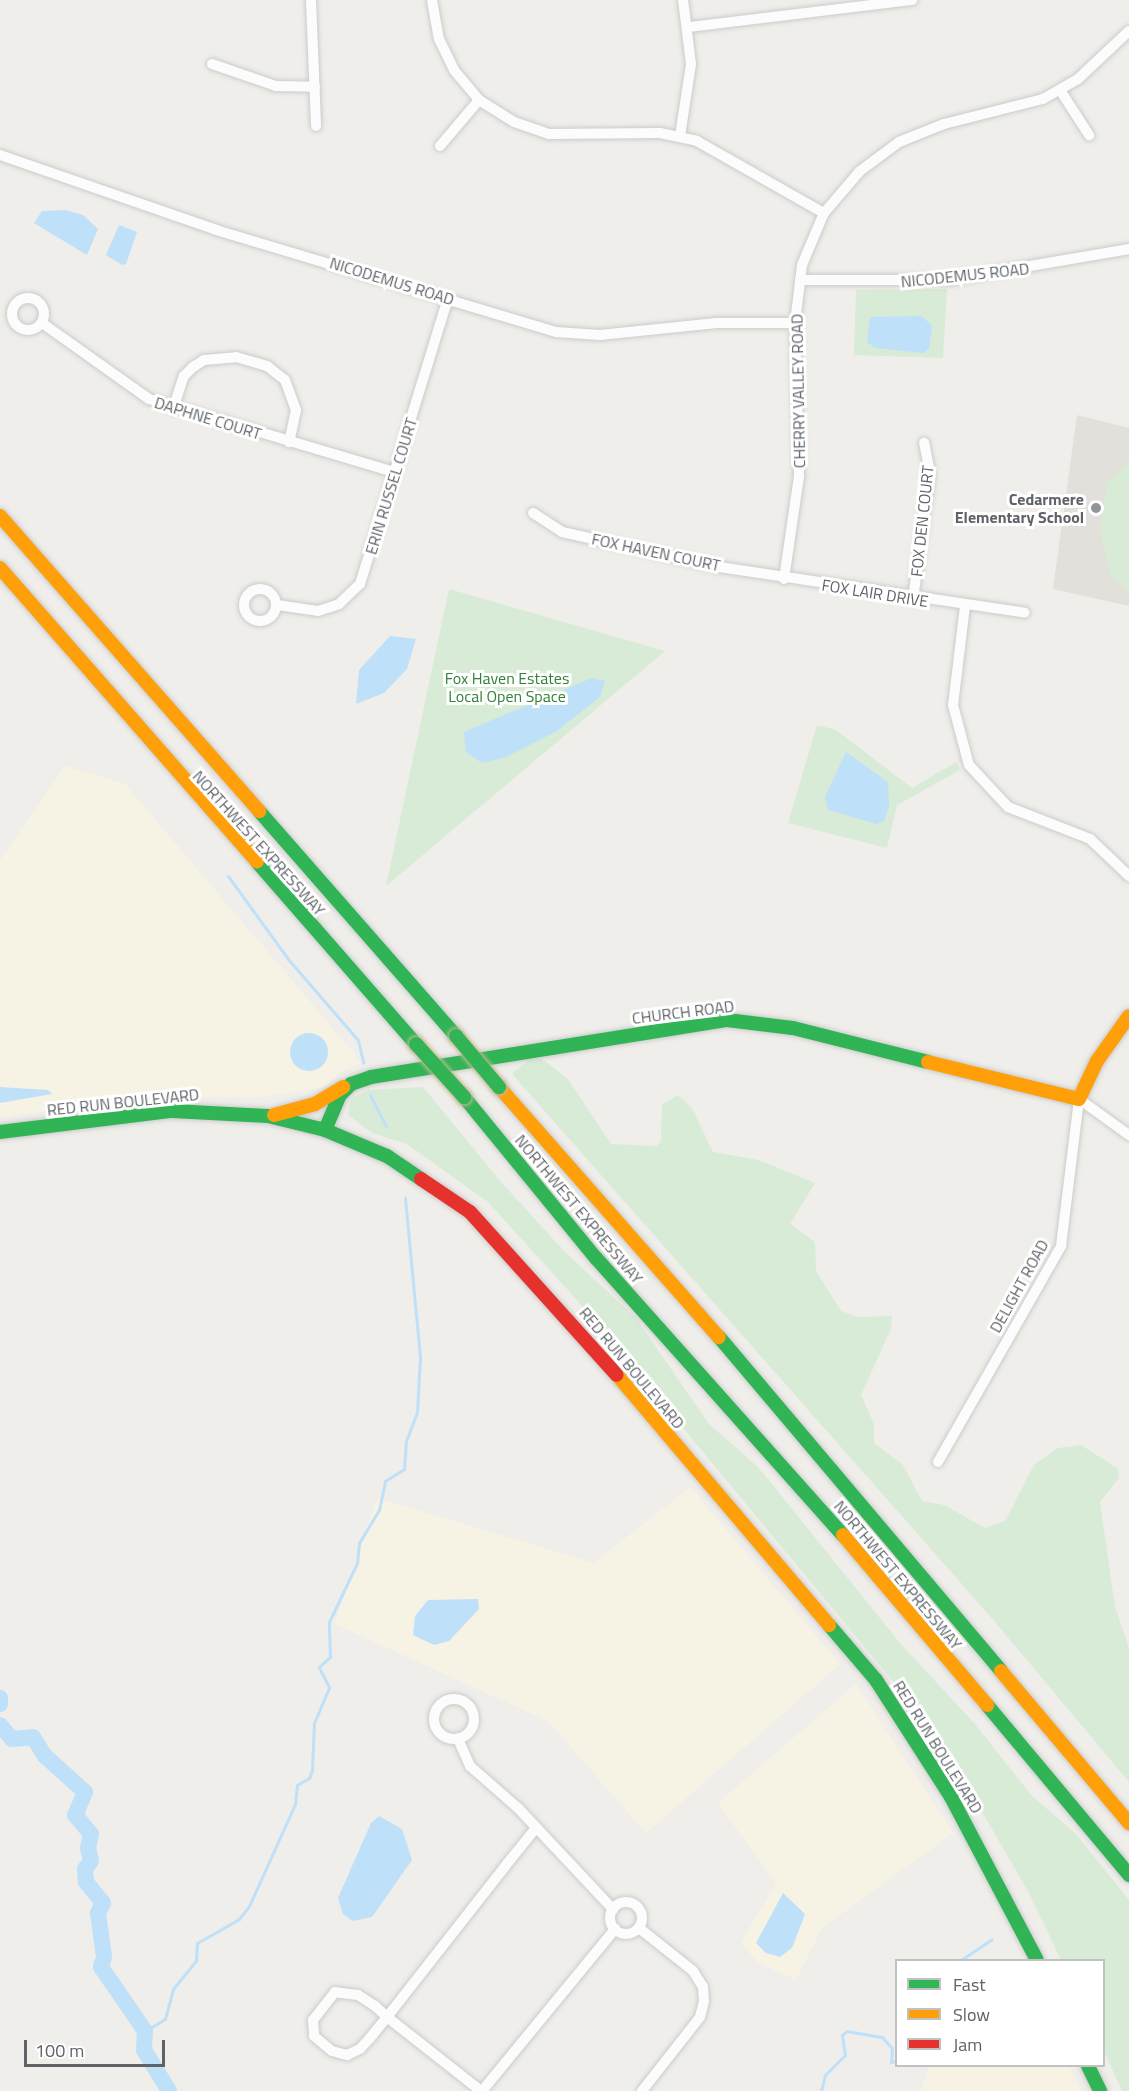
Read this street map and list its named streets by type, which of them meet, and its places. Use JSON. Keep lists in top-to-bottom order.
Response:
{
  "streets": {
    "main road": [
      "NORTHWEST EXPRESSWAY",
      "CHURCH ROAD",
      "RED RUN BOULEVARD",
      "DELIGHT ROAD"
    ],
    "street": [
      "NICODEMUS ROAD",
      "CHERRY VALLEY ROAD",
      "DAPHNE COURT",
      "ERIN RUSSEL COURT",
      "FOX DEN COURT",
      "FOX HAVEN COURT",
      "FOX LAIR DRIVE"
    ]
  },
  "crossings": [
    ["NICODEMUS ROAD", "CHERRY VALLEY ROAD"],
    ["NICODEMUS ROAD", "ERIN RUSSEL COURT"],
    ["CHERRY VALLEY ROAD", "FOX HAVEN COURT"],
    ["CHERRY VALLEY ROAD", "FOX LAIR DRIVE"],
    ["DAPHNE COURT", "ERIN RUSSEL COURT"],
    ["FOX DEN COURT", "FOX LAIR DRIVE"],
    ["FOX HAVEN COURT", "FOX LAIR DRIVE"],
    ["CHURCH ROAD", "RED RUN BOULEVARD"],
    ["CHURCH ROAD", "DELIGHT ROAD"]
  ],
  "parks": ["Fox Haven Estates Local Open Space"],
  "places": ["Cedarmere Elementary School"],
  "legend": ["Fast", "Slow", "Jam"],
  "scale_bar": "100 m"
}
